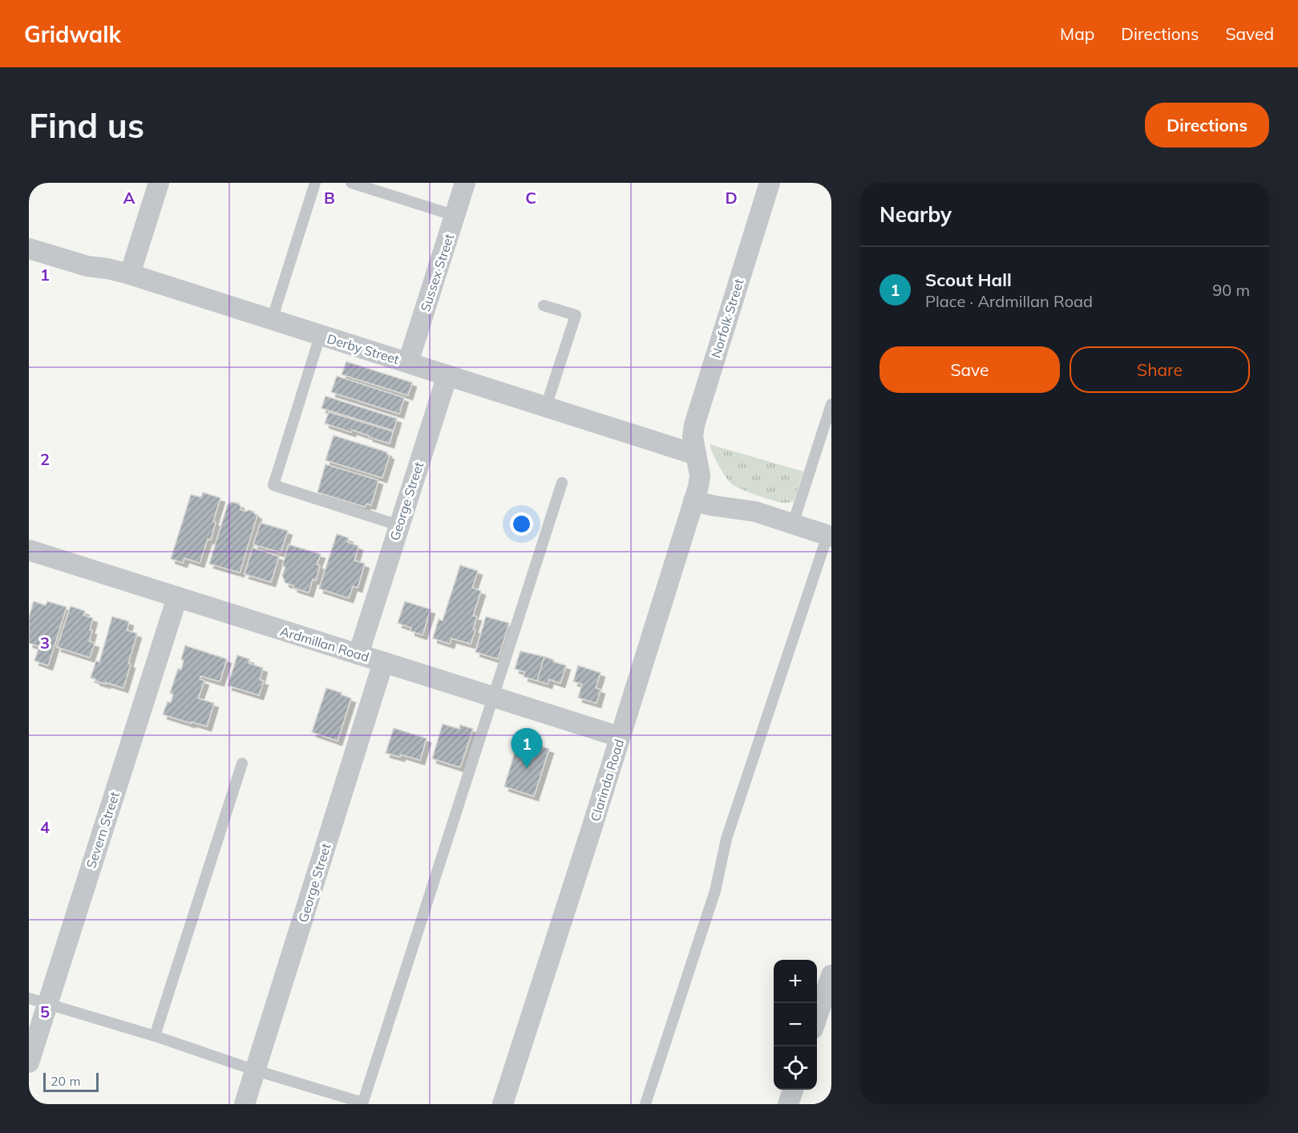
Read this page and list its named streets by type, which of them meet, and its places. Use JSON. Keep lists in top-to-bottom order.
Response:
{
  "streets": {
    "street": [
      "Sussex Street",
      "Norfolk Street",
      "Derby Street",
      "George Street",
      "Ardmillan Road",
      "Clarinda Road",
      "Severn Street"
    ]
  },
  "crossings": [
    ["Sussex Street", "Derby Street"],
    ["Norfolk Street", "Derby Street"],
    ["Norfolk Street", "Clarinda Road"],
    ["Derby Street", "George Street"],
    ["Derby Street", "Clarinda Road"],
    ["George Street", "Ardmillan Road"],
    ["Ardmillan Road", "Clarinda Road"],
    ["Ardmillan Road", "Severn Street"]
  ],
  "scale_bar": "20 m",
  "page": {
    "header": "Gridwalk",
    "nav": ["Map", "Directions", "Saved"],
    "buttons": [
      "Directions",
      ["Save", "Share"]
    ],
    "title": "Find us",
    "heading": "Nearby",
    "list": [
      {
        "mark": "1",
        "name": "Scout Hall",
        "note": "Place · Ardmillan Road",
        "value": "90 m"
      }
    ],
    "pins": "1",
    "map_buttons": ["+", "−"],
    "scale": "20 m"
  },
  "grid": {
    "columns": [
      "A",
      "B",
      "C",
      "D"
    ],
    "rows": [
      "1",
      "2",
      "3",
      "4",
      "5"
    ]
  }
}
